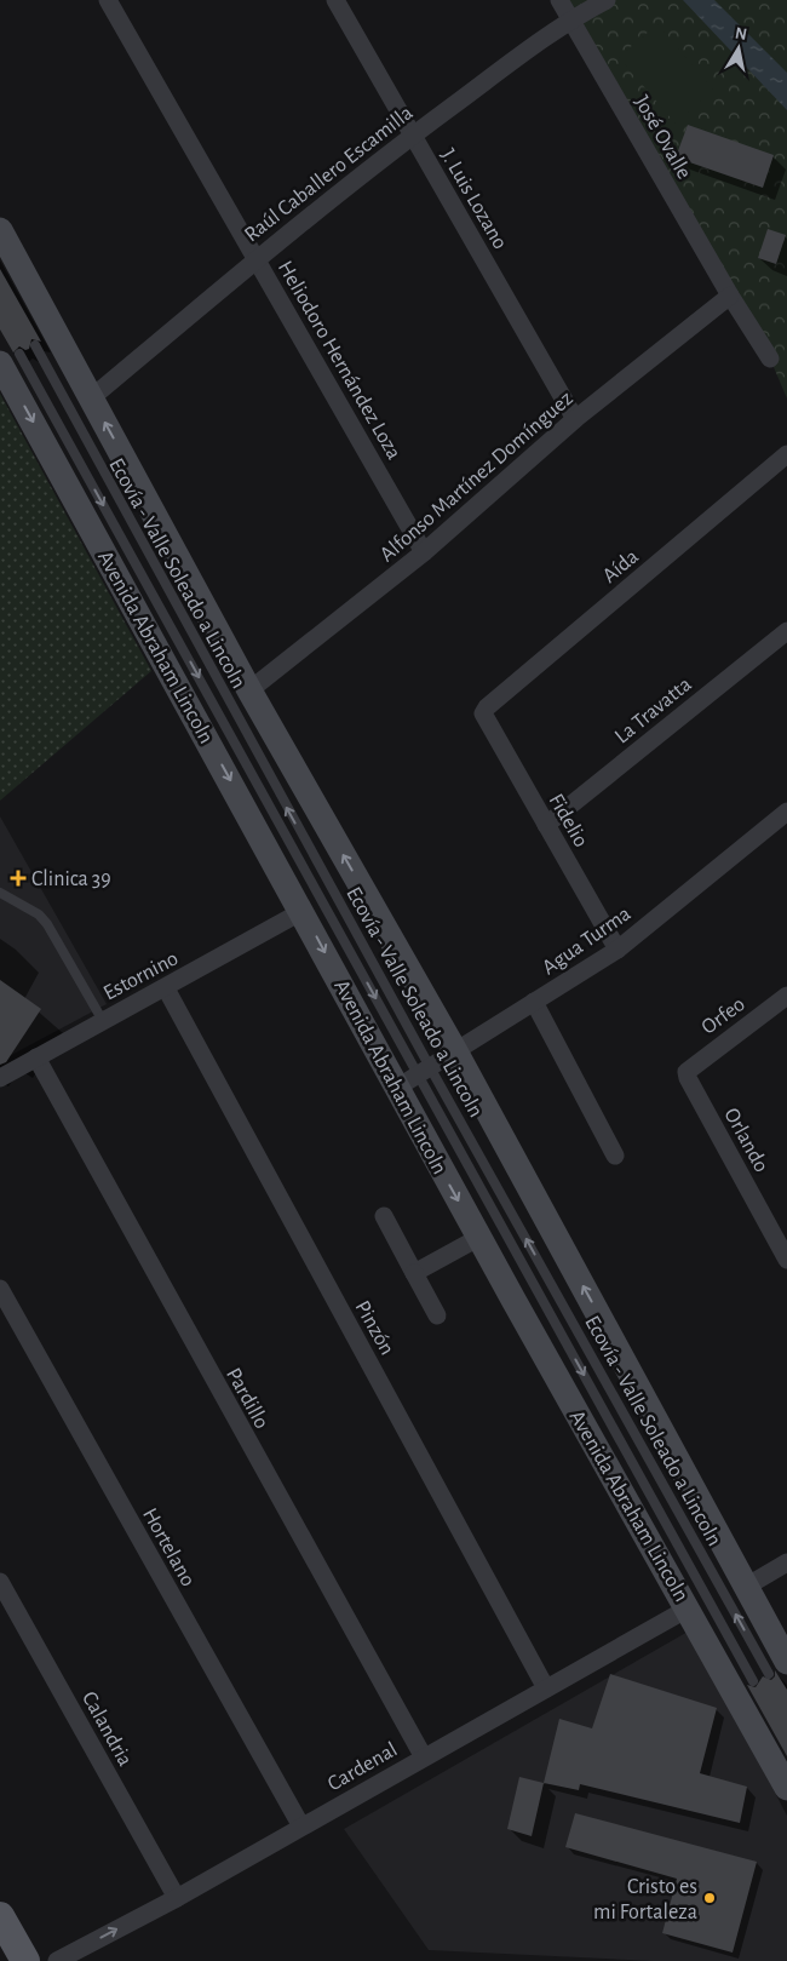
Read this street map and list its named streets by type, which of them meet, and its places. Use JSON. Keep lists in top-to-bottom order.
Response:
{
  "streets": {
    "main road": ["Avenida Abraham Lincoln"],
    "street": [
      "José Ovalle",
      "Raúl Caballero Escamilla",
      "J. Luis Lozano",
      "Heliodoro Hernández Loza",
      "Alfonso Martínez Domínguez",
      "Aída",
      "La Travatta",
      "Fidelio",
      "Agua Turma",
      "Estornino",
      "Orfeo",
      "Orlando",
      "Pinzón",
      "Pardillo",
      "Hortelano",
      "Calandria",
      "Cardenal"
    ],
    "lane": ["Ecovía - Valle Soleado a Lincoln"]
  },
  "crossings": [
    ["José Ovalle", "Raúl Caballero Escamilla"],
    ["José Ovalle", "Alfonso Martínez Domínguez"],
    ["Raúl Caballero Escamilla", "J. Luis Lozano"],
    ["Raúl Caballero Escamilla", "Heliodoro Hernández Loza"],
    ["J. Luis Lozano", "Alfonso Martínez Domínguez"],
    ["Heliodoro Hernández Loza", "Alfonso Martínez Domínguez"],
    ["Aída", "Fidelio"],
    ["Ecovía - Valle Soleado a Lincoln", "Avenida Abraham Lincoln"],
    ["Ecovía - Valle Soleado a Lincoln", "Agua Turma"],
    ["Avenida Abraham Lincoln", "Agua Turma"],
    ["Avenida Abraham Lincoln", "Estornino"],
    ["Avenida Abraham Lincoln", "Cardenal"],
    ["La Travatta", "Fidelio"],
    ["Fidelio", "Agua Turma"],
    ["Estornino", "Pinzón"],
    ["Estornino", "Pardillo"],
    ["Orfeo", "Orlando"],
    ["Pinzón", "Cardenal"],
    ["Pardillo", "Cardenal"],
    ["Hortelano", "Cardenal"],
    ["Calandria", "Cardenal"]
  ],
  "places": {
    "health": ["Clinica 39"],
    "other": ["Cristo es mi Fortaleza"]
  },
  "north": "top"
}
